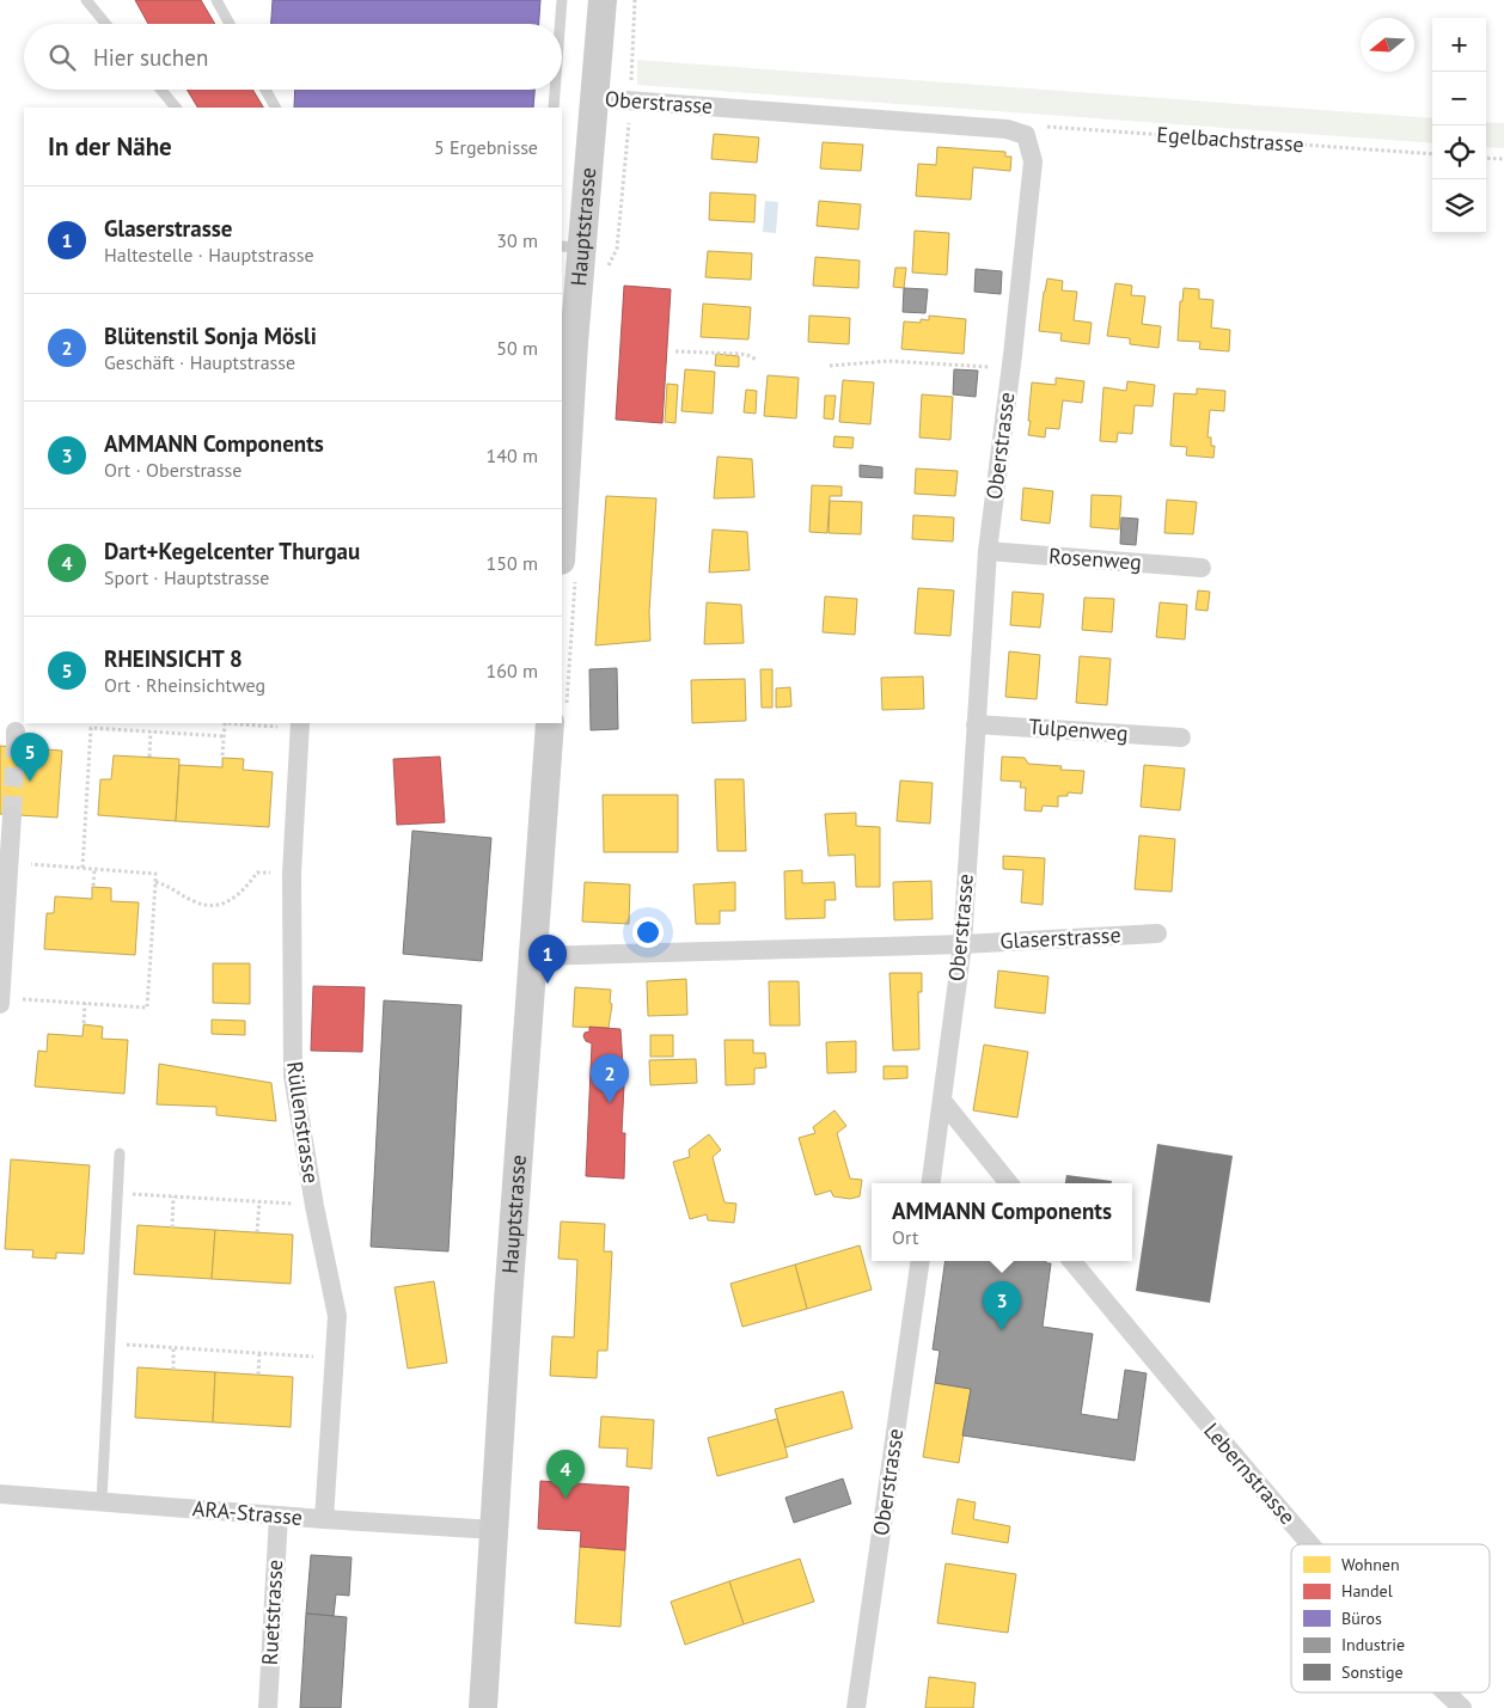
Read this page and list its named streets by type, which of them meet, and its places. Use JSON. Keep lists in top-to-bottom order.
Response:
{
  "streets": {
    "street": [
      "Oberstrasse",
      "Hauptstrasse",
      "Rosenweg",
      "Tulpenweg",
      "Glaserstrasse",
      "Rüllenstrasse",
      "Lebernstrasse",
      "ARA-Strasse",
      "Ruetstrasse"
    ],
    "path": ["Egelbachstrasse"]
  },
  "crossings": [
    ["Oberstrasse", "Egelbachstrasse"],
    ["Oberstrasse", "Hauptstrasse"],
    ["Oberstrasse", "Rosenweg"],
    ["Oberstrasse", "Tulpenweg"],
    ["Oberstrasse", "Glaserstrasse"],
    ["Hauptstrasse", "Glaserstrasse"],
    ["Hauptstrasse", "ARA-Strasse"],
    ["Rüllenstrasse", "ARA-Strasse"],
    ["ARA-Strasse", "Ruetstrasse"]
  ],
  "legend": [
    "Wohnen",
    "Handel",
    "Büros",
    "Industrie",
    "Sonstige"
  ],
  "north": "left",
  "page": {
    "map_buttons": ["+", "−"],
    "search": "Hier suchen",
    "heading": ["In der Nähe", "5 Ergebnisse"],
    "list": [
      {
        "mark": "1",
        "name": "Glaserstrasse",
        "note": "Haltestelle · Hauptstrasse",
        "value": "30 m"
      },
      {
        "mark": "2",
        "name": "Blütenstil Sonja Mösli",
        "note": "Geschäft · Hauptstrasse",
        "value": "50 m"
      },
      {
        "mark": "3",
        "name": "AMMANN Components",
        "note": "Ort · Oberstrasse",
        "value": "140 m"
      },
      {
        "mark": "4",
        "name": "Dart+Kegelcenter Thurgau",
        "note": "Sport · Hauptstrasse",
        "value": "150 m"
      },
      {
        "mark": "5",
        "name": "RHEINSICHT 8",
        "note": "Ort · Rheinsichtweg",
        "value": "160 m"
      }
    ],
    "pins": [
      "5",
      "1",
      "2",
      "3",
      "4"
    ],
    "popup": ["AMMANN Components", "Ort"]
  }
}
